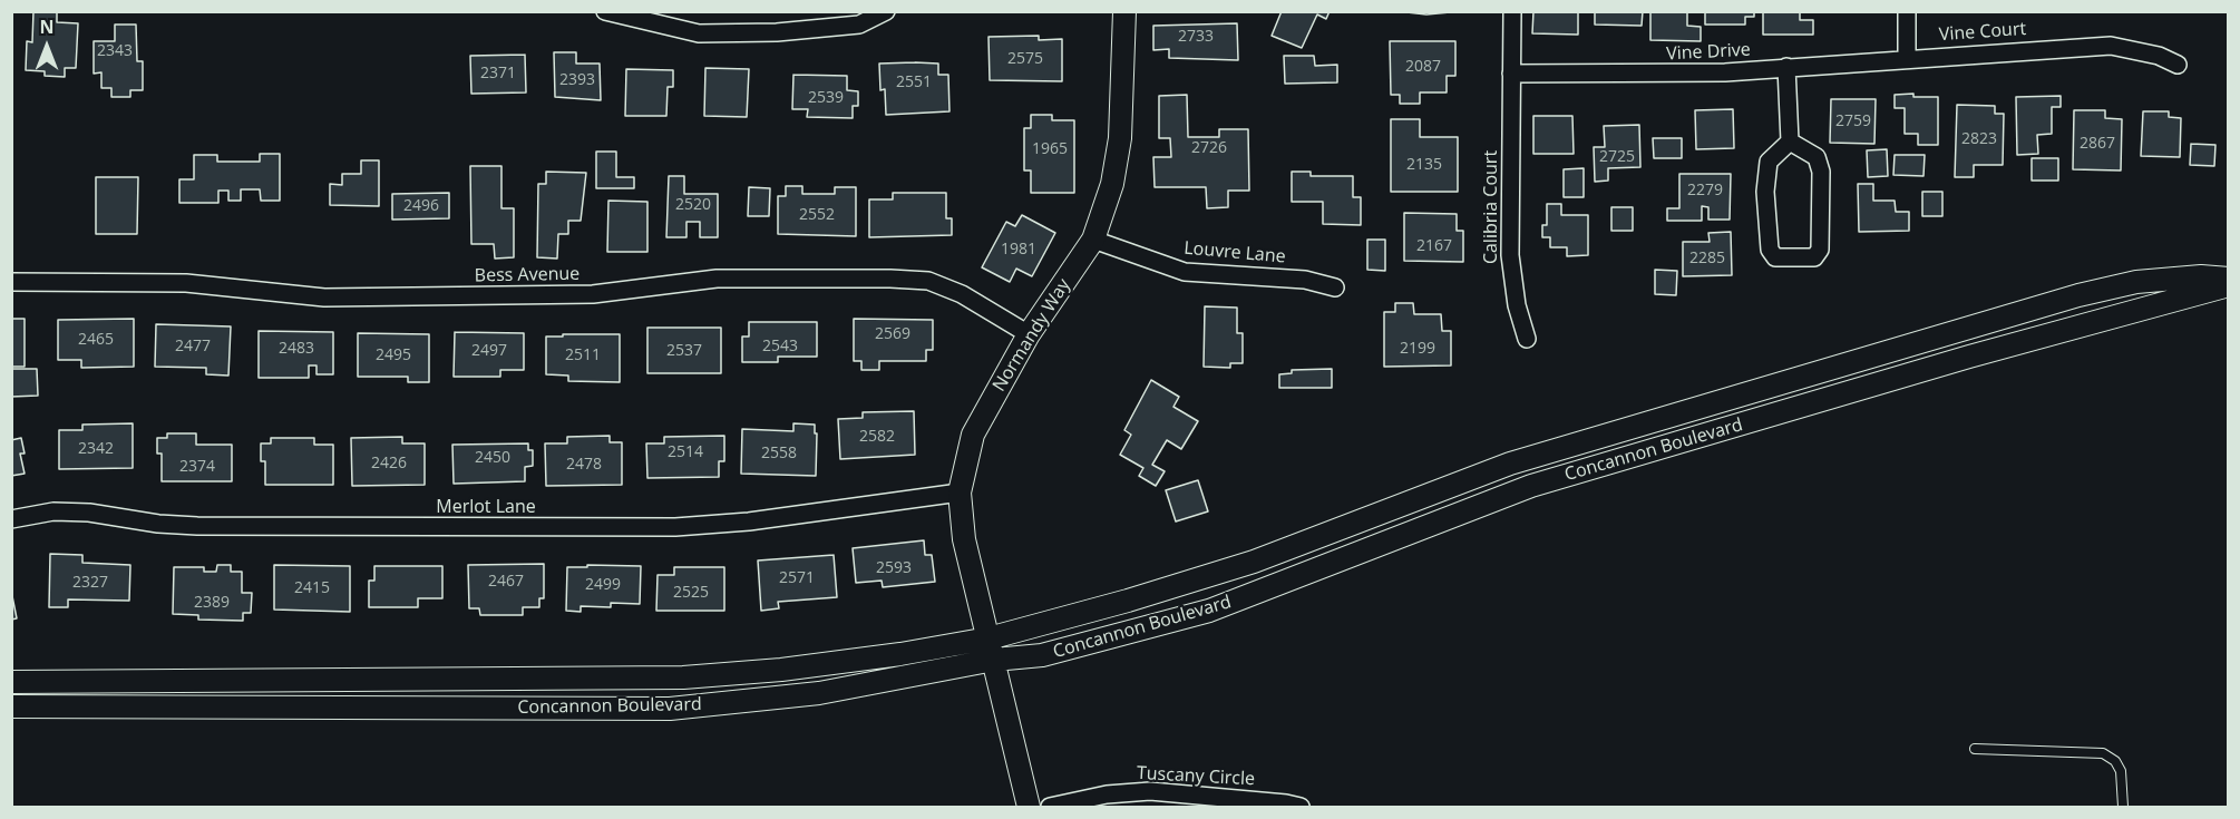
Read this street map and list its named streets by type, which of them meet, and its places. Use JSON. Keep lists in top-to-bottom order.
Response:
{
  "streets": {
    "main road": ["Normandy Way", "Concannon Boulevard"],
    "street": [
      "Vine Court",
      "Vine Drive",
      "Calibria Court",
      "Louvre Lane",
      "Bess Avenue",
      "Merlot Lane",
      "Tuscany Circle"
    ]
  },
  "crossings": [
    ["Vine Court", "Vine Drive"],
    ["Vine Drive", "Calibria Court"],
    ["Louvre Lane", "Normandy Way"],
    ["Bess Avenue", "Normandy Way"],
    ["Normandy Way", "Concannon Boulevard"],
    ["Normandy Way", "Merlot Lane"]
  ],
  "house_numbers": [
    "2733",
    "2343",
    "2575",
    "2087",
    "2371",
    "2393",
    "2551",
    "2539",
    "2759",
    "2823",
    "2867",
    "2726",
    "1965",
    "2725",
    "2135",
    "2279",
    "2520",
    "2496",
    "2552",
    "2167",
    "1981",
    "2285",
    "2569",
    "2465",
    "2477",
    "2543",
    "2483",
    "2199",
    "2497",
    "2537",
    "2495",
    "2511",
    "2582",
    "2342",
    "2514",
    "2558",
    "2450",
    "2426",
    "2478",
    "2374",
    "2593",
    "2571",
    "2467",
    "2327",
    "2499",
    "2415",
    "2525",
    "2389"
  ],
  "north": "top"
}
